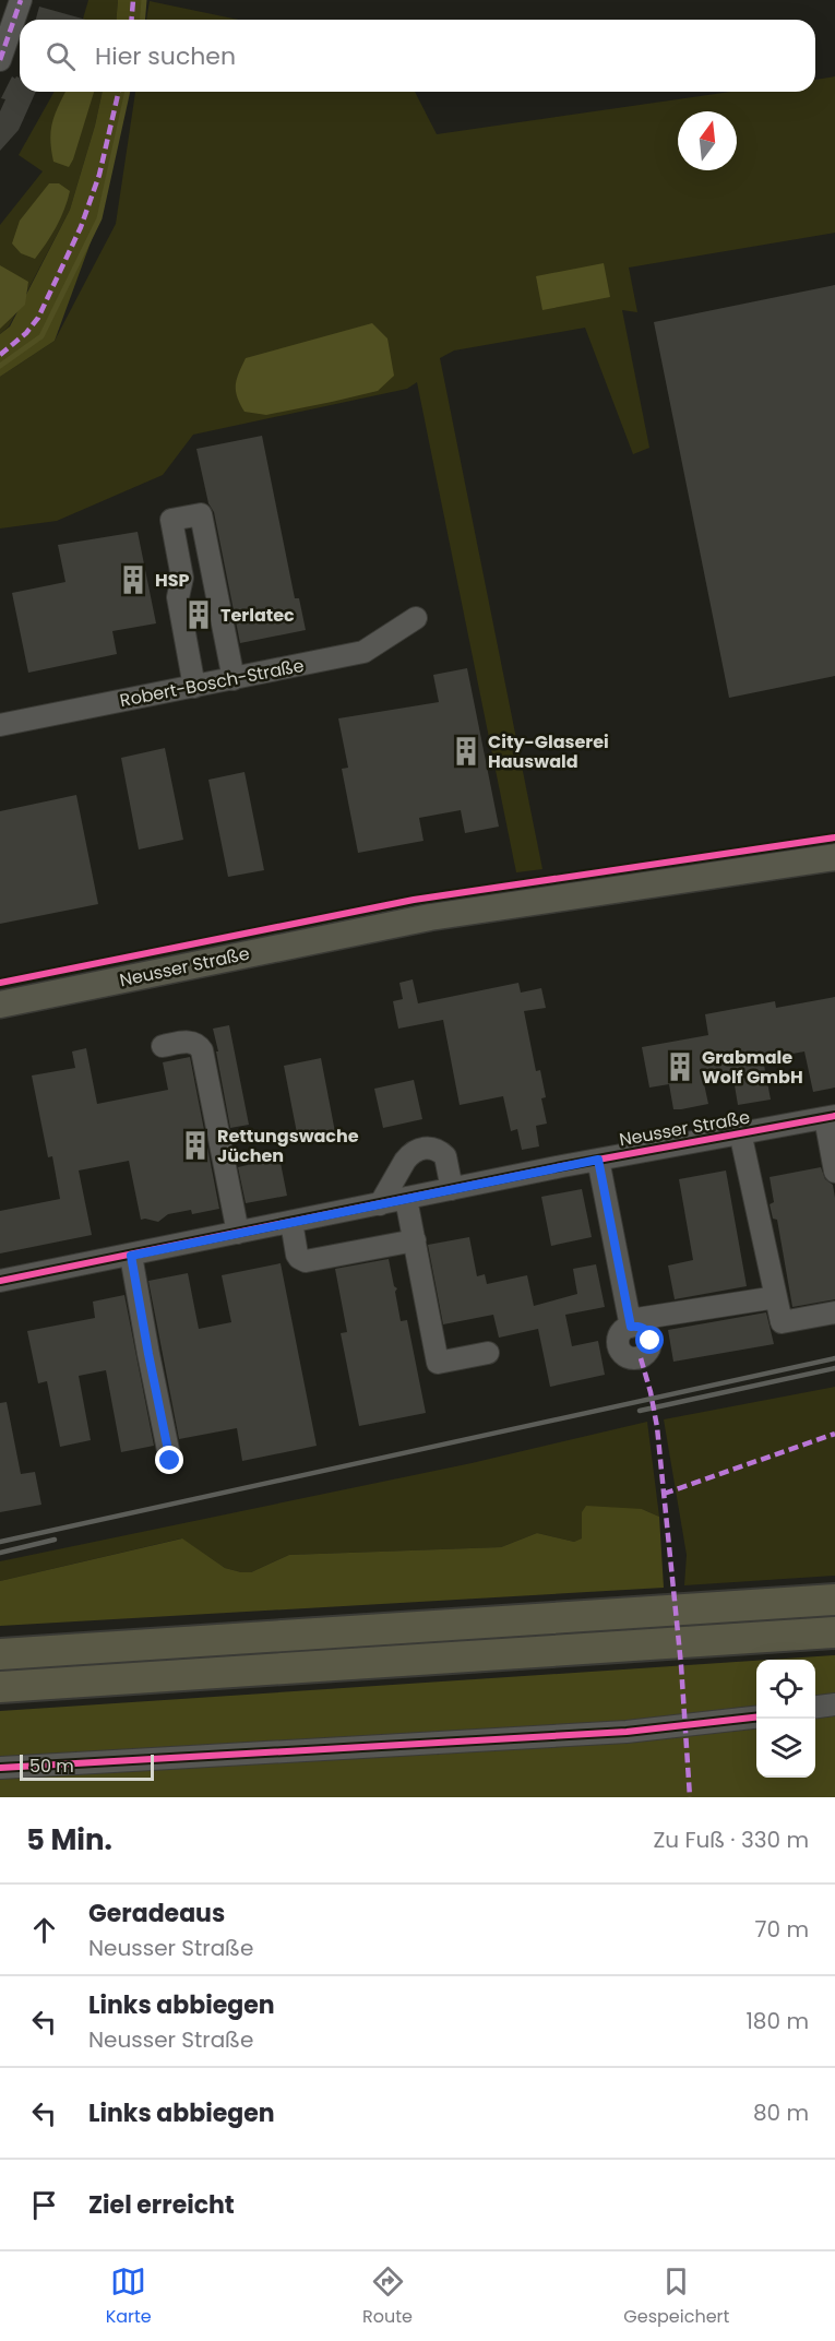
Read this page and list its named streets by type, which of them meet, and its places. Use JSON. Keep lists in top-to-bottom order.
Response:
{
  "streets": {
    "main road": ["Neusser Straße"],
    "street": ["Robert-Bosch-Straße"]
  },
  "places": {
    "building": [
      "HSP",
      "Terlatec",
      "City-Glaserei Hauswald",
      "Grabmale Wolf GmbH",
      "Rettungswache Jüchen"
    ]
  },
  "scale_bar": "50 m",
  "north": "top",
  "page": {
    "search": "Hier suchen",
    "scale": "50 m",
    "heading": ["5 Min.", "Zu Fuß · 330 m"],
    "list": [
      ["Geradeaus", "Neusser Straße", "70 m"],
      ["Links abbiegen", "Neusser Straße", "180 m"],
      ["Links abbiegen", "80 m"],
      "Ziel erreicht"
    ],
    "nav": ["Karte", "Route", "Gespeichert"]
  }
}
